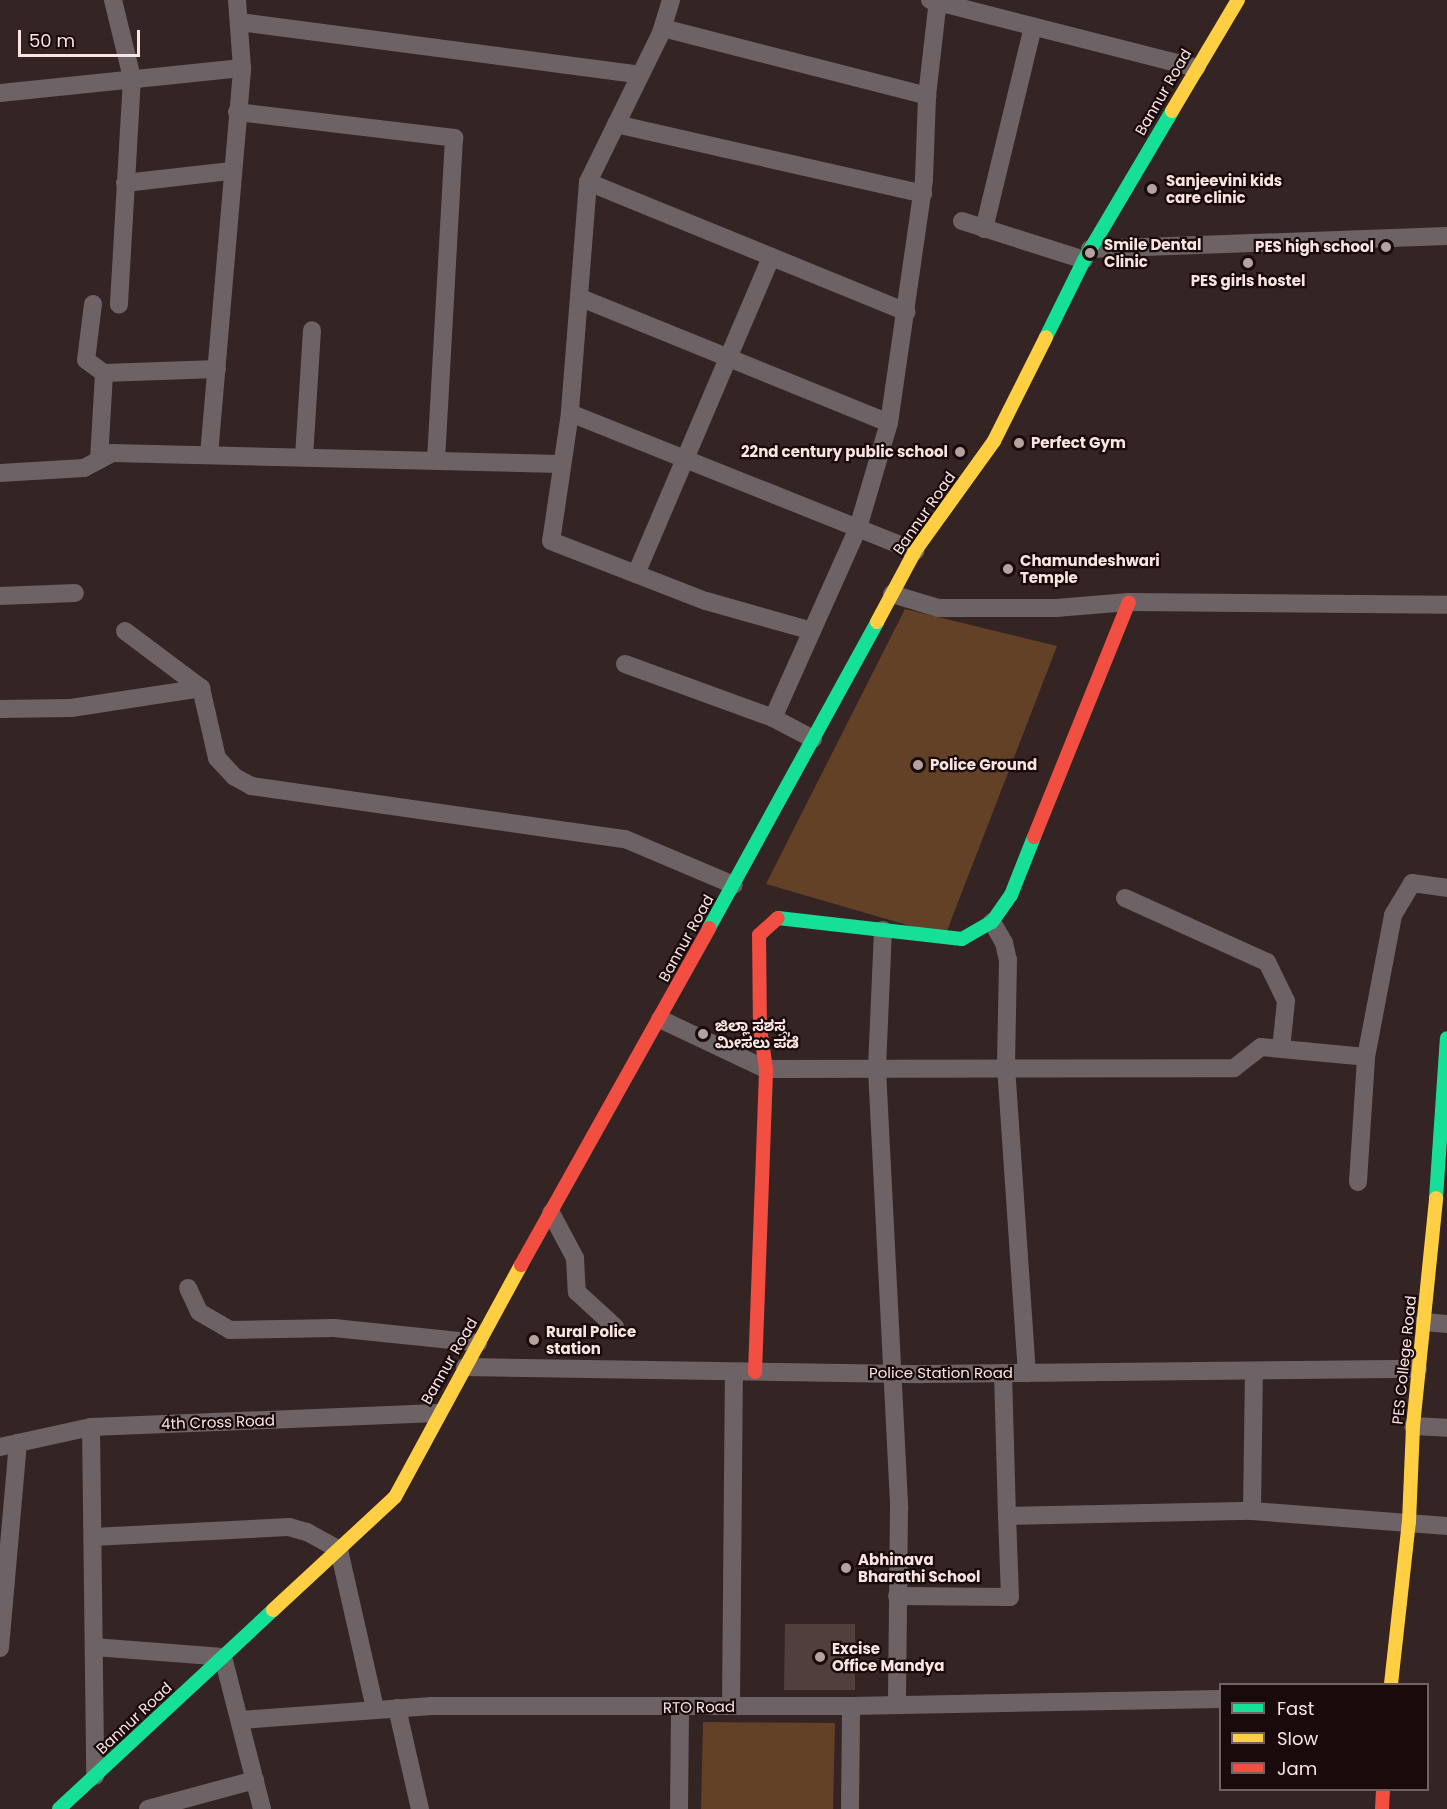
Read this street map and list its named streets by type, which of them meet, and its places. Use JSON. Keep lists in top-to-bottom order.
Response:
{
  "streets": {
    "main road": ["Bannur Road", "PES College Road"],
    "street": ["Police Station Road", "4th Cross Road", "RTO Road"]
  },
  "crossings": [
    ["Bannur Road", "Police Station Road"],
    ["Bannur Road", "4th Cross Road"],
    ["PES College Road", "Police Station Road"]
  ],
  "places": [
    "Sanjeevini kids care clinic",
    "PES high school",
    "Smile Dental Clinic",
    "PES girls hostel",
    "Perfect Gym",
    "22nd century public school",
    "Chamundeshwari Temple",
    "Police Ground",
    "ಜಿಲ್ಲಾ ಸಶಸ್ತ್ರ ಮೀಸಲು ಪಡೆ",
    "Rural Police station",
    "Abhinava Bharathi School",
    "Excise Office Mandya"
  ],
  "legend": ["Fast", "Slow", "Jam"],
  "scale_bar": "50 m"
}
